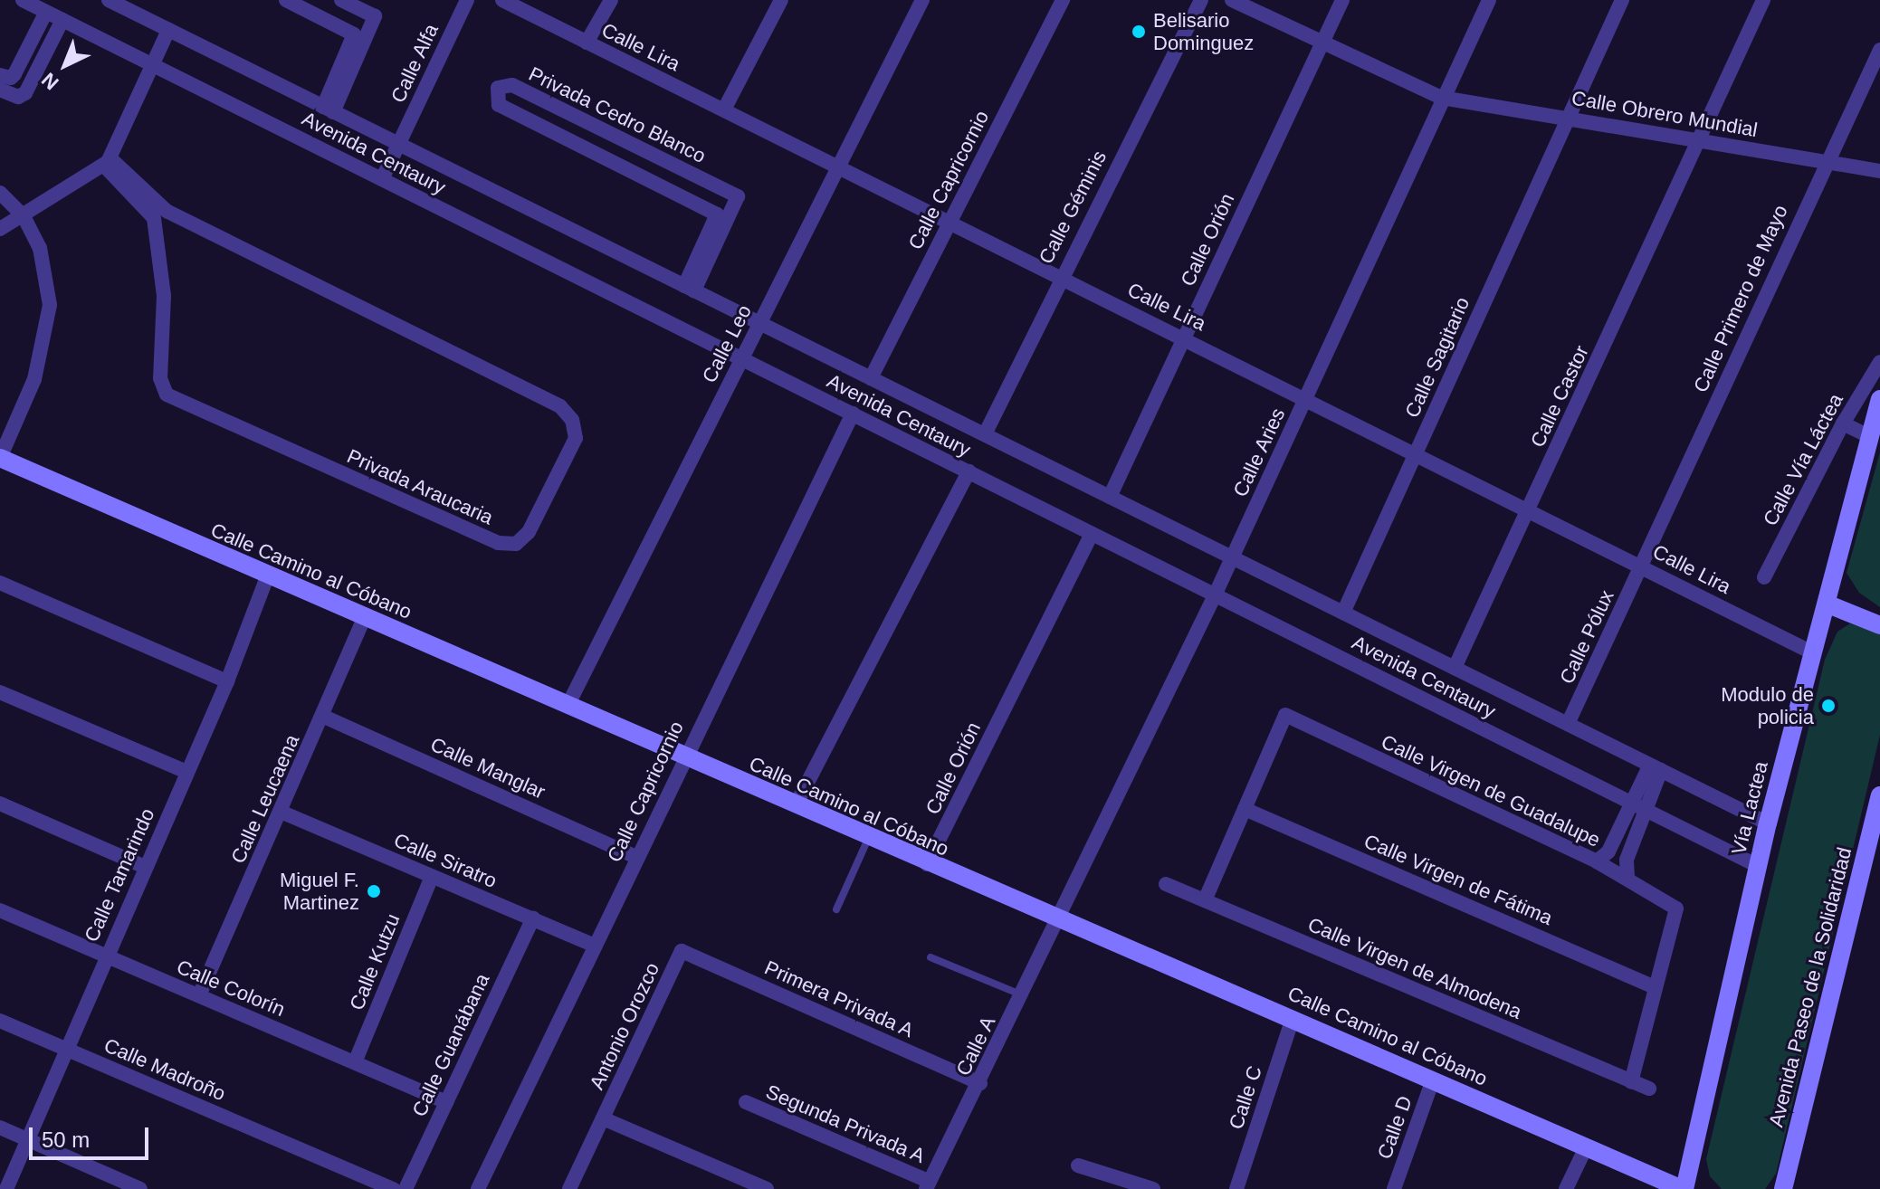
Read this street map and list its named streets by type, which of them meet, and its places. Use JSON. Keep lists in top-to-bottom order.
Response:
{
  "streets": {
    "street": [
      "Calle Lira",
      "Calle Alfa",
      "Calle Obrero Mundial",
      "Privada Cedro Blanco",
      "Avenida Centaury",
      "Calle Capricornio",
      "Calle Géminis",
      "Calle Orión",
      "Calle Primero de Mayo",
      "Calle Leo",
      "Calle Sagitario",
      "Calle Castor",
      "Calle Aries",
      "Calle Vía Láctea",
      "Privada Araucaria",
      "Calle Camino al Cóbano",
      "Calle Pólux",
      "Calle Manglar",
      "Calle Virgen de Guadalupe",
      "Calle Leucaena",
      "Vía Lactea",
      "Calle Siratro",
      "Calle Tamarindo",
      "Calle Virgen de Fátima",
      "Calle Kutzu",
      "Calle Virgen de Almodena",
      "Avenida Paseo de la Solidaridad",
      "Calle Colorín",
      "Primera Privada A",
      "Antonio Orozco",
      "Calle Guanábana",
      "Calle A",
      "Calle Madroño",
      "Calle C",
      "Segunda Privada A",
      "Calle D"
    ]
  },
  "crossings": [
    ["Calle Lira", "Calle Capricornio"],
    ["Calle Lira", "Calle Géminis"],
    ["Calle Lira", "Calle Orión"],
    ["Calle Lira", "Calle Primero de Mayo"],
    ["Calle Lira", "Calle Leo"],
    ["Calle Lira", "Calle Sagitario"],
    ["Calle Lira", "Calle Castor"],
    ["Calle Lira", "Calle Aries"],
    ["Calle Lira", "Calle Pólux"],
    ["Calle Lira", "Vía Lactea"],
    ["Calle Alfa", "Avenida Centaury"],
    ["Calle Obrero Mundial", "Calle Orión"],
    ["Calle Obrero Mundial", "Calle Primero de Mayo"],
    ["Calle Obrero Mundial", "Calle Sagitario"],
    ["Calle Obrero Mundial", "Calle Castor"],
    ["Calle Obrero Mundial", "Calle Aries"],
    ["Privada Cedro Blanco", "Avenida Centaury"],
    ["Avenida Centaury", "Calle Capricornio"],
    ["Avenida Centaury", "Calle Géminis"],
    ["Avenida Centaury", "Calle Orión"],
    ["Avenida Centaury", "Calle Leo"],
    ["Avenida Centaury", "Calle Sagitario"],
    ["Avenida Centaury", "Calle Castor"],
    ["Avenida Centaury", "Calle Aries"],
    ["Avenida Centaury", "Calle Pólux"],
    ["Avenida Centaury", "Vía Lactea"],
    ["Calle Capricornio", "Calle Camino al Cóbano"],
    ["Calle Capricornio", "Calle Manglar"],
    ["Calle Capricornio", "Calle Siratro"],
    ["Calle Orión", "Calle Camino al Cóbano"],
    ["Calle Primero de Mayo", "Calle Pólux"],
    ["Calle Leo", "Calle Camino al Cóbano"],
    ["Calle Aries", "Calle Camino al Cóbano"],
    ["Calle Aries", "Calle A"],
    ["Calle Camino al Cóbano", "Calle Leucaena"],
    ["Calle Camino al Cóbano", "Vía Lactea"],
    ["Calle Camino al Cóbano", "Calle Tamarindo"],
    ["Calle Camino al Cóbano", "Calle A"],
    ["Calle Camino al Cóbano", "Calle C"],
    ["Calle Camino al Cóbano", "Calle D"],
    ["Calle Manglar", "Calle Leucaena"],
    ["Calle Virgen de Guadalupe", "Calle Virgen de Fátima"],
    ["Calle Leucaena", "Calle Siratro"],
    ["Calle Leucaena", "Calle Colorín"],
    ["Calle Siratro", "Calle Kutzu"],
    ["Calle Siratro", "Calle Guanábana"],
    ["Calle Tamarindo", "Calle Colorín"],
    ["Calle Tamarindo", "Calle Madroño"],
    ["Calle Kutzu", "Calle Colorín"],
    ["Calle Colorín", "Calle Guanábana"],
    ["Primera Privada A", "Antonio Orozco"],
    ["Primera Privada A", "Calle A"],
    ["Calle A", "Segunda Privada A"]
  ],
  "places": ["Belisario Dominguez", "Modulo de policia", "Miguel F. Martinez"],
  "scale_bar": "50 m",
  "north": "bottom left"
}
